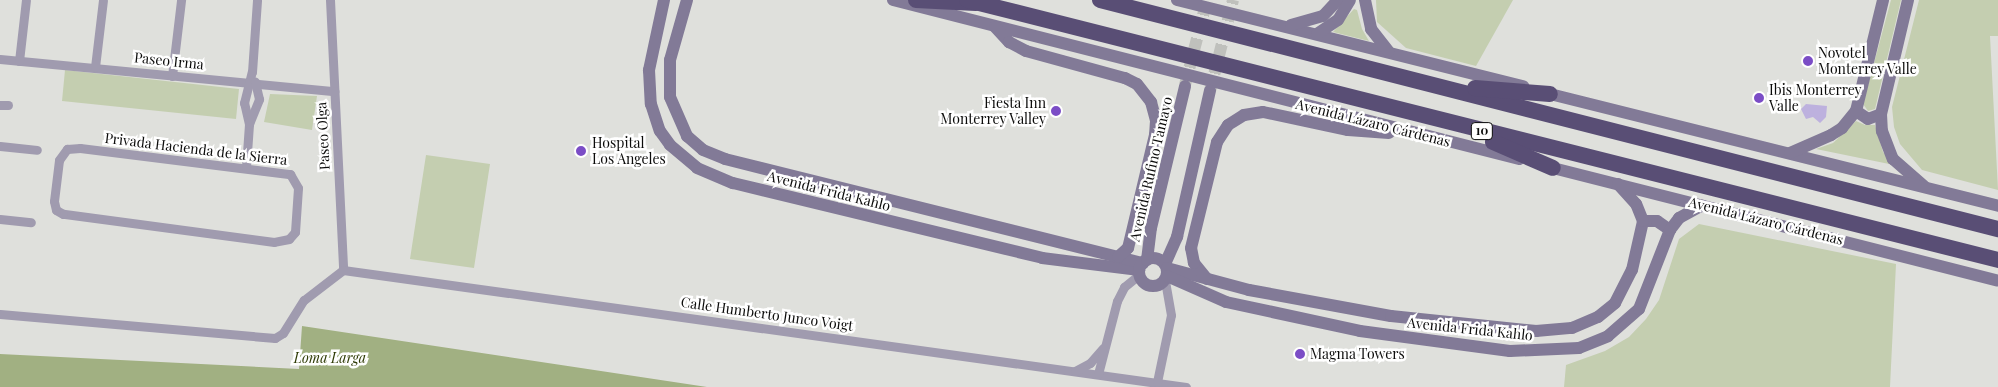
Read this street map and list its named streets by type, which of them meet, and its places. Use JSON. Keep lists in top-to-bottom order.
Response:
{
  "streets": {
    "highway": ["Avenida Lázaro Cárdenas", "10"],
    "street": [
      "Paseo Irma",
      "Paseo Olga",
      "Privada Hacienda de la Sierra",
      "Avenida Rufino Tamayo",
      "Avenida Frida Kahlo",
      "Calle Humberto Junco Voigt"
    ]
  },
  "crossings": [
    ["Paseo Irma", "Paseo Olga"],
    ["Avenida Lázaro Cárdenas", "Avenida Frida Kahlo"],
    ["Paseo Olga", "Calle Humberto Junco Voigt"],
    ["Avenida Rufino Tamayo", "Avenida Frida Kahlo"]
  ],
  "parks": ["Loma Larga"],
  "places": [
    "Novotel Monterrey Valle",
    "Ibis Monterrey Valle",
    "Fiesta Inn Monterrey Valley",
    "Hospital Los Angeles",
    "Magma Towers"
  ]
}
